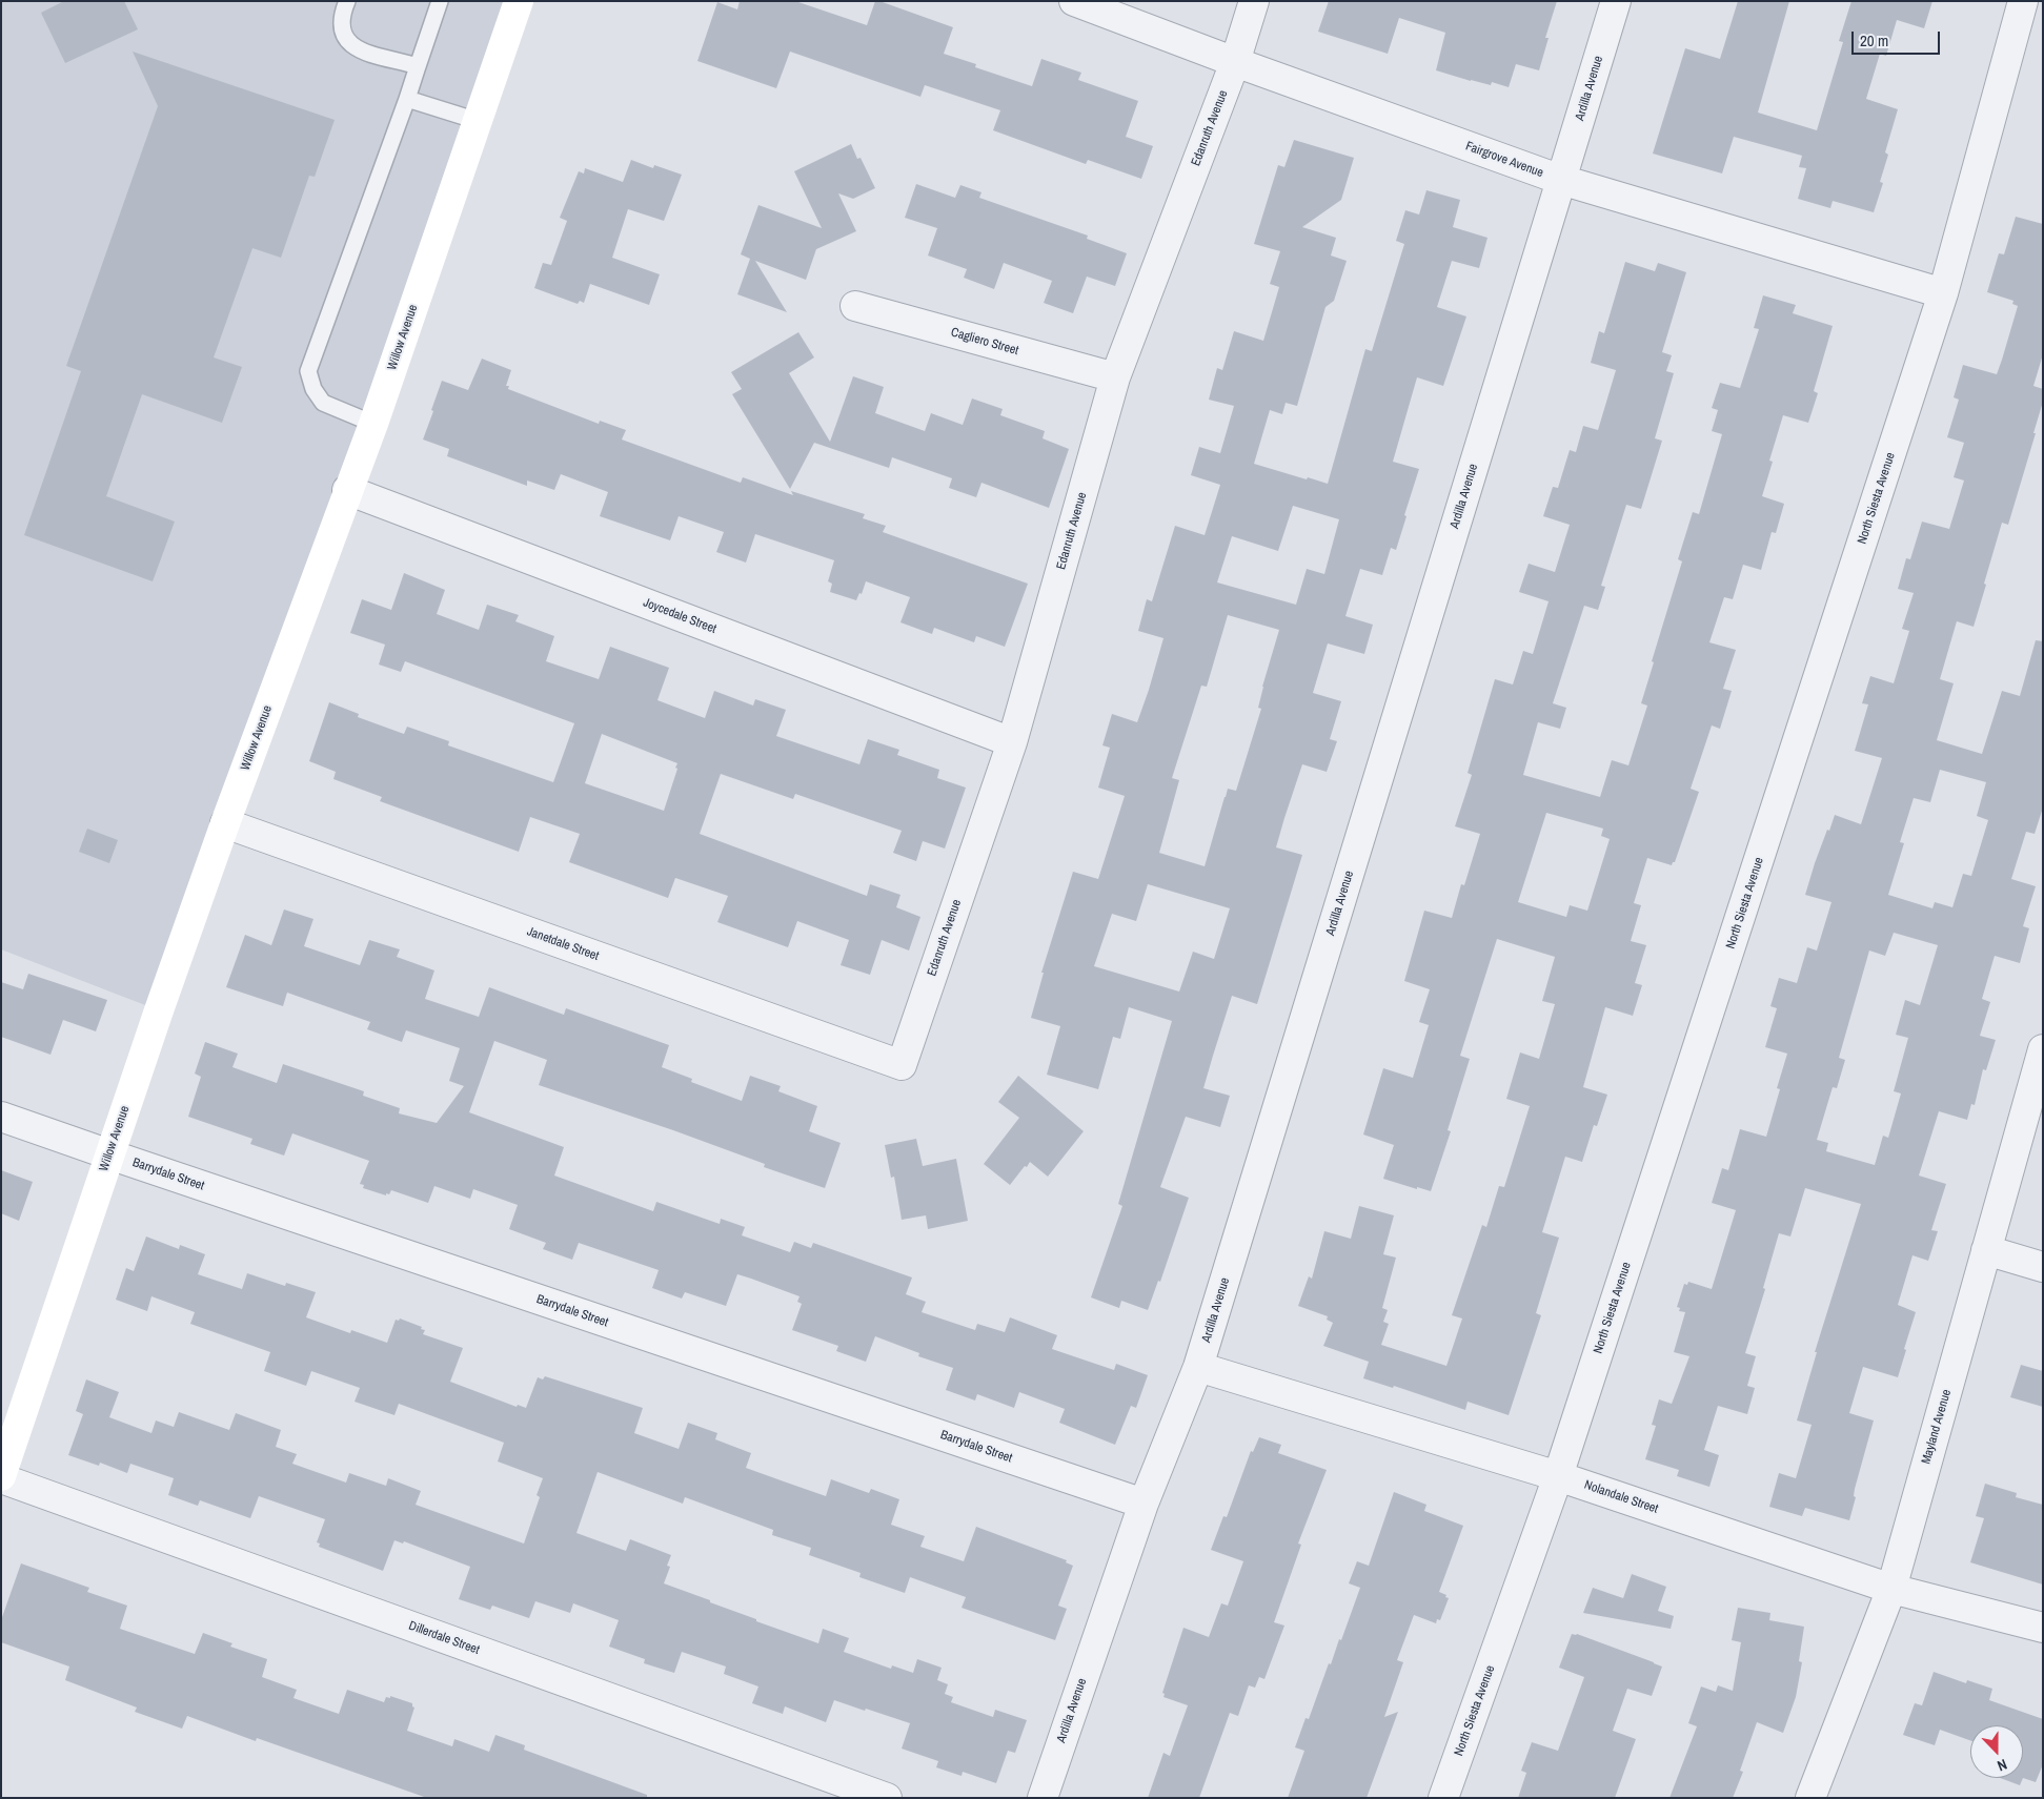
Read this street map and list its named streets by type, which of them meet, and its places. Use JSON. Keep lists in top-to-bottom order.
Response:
{
  "streets": {
    "street": [
      "Ardilla Avenue",
      "Edanruth Avenue",
      "Fairgrove Avenue",
      "Willow Avenue",
      "Cagliero Street",
      "North Siesta Avenue",
      "Joycedale Street",
      "Janetdale Street",
      "Barrydale Street",
      "Mayland Avenue",
      "Nolandale Street",
      "Dillerdale Street"
    ]
  },
  "crossings": [
    ["Ardilla Avenue", "Fairgrove Avenue"],
    ["Ardilla Avenue", "Barrydale Street"],
    ["Ardilla Avenue", "Nolandale Street"],
    ["Edanruth Avenue", "Fairgrove Avenue"],
    ["Edanruth Avenue", "Cagliero Street"],
    ["Edanruth Avenue", "Joycedale Street"],
    ["Edanruth Avenue", "Janetdale Street"],
    ["Fairgrove Avenue", "North Siesta Avenue"],
    ["Willow Avenue", "Joycedale Street"],
    ["Willow Avenue", "Janetdale Street"],
    ["Willow Avenue", "Barrydale Street"],
    ["Willow Avenue", "Dillerdale Street"],
    ["North Siesta Avenue", "Nolandale Street"],
    ["Mayland Avenue", "Nolandale Street"]
  ],
  "scale_bar": "20 m",
  "north": "bottom"
}
